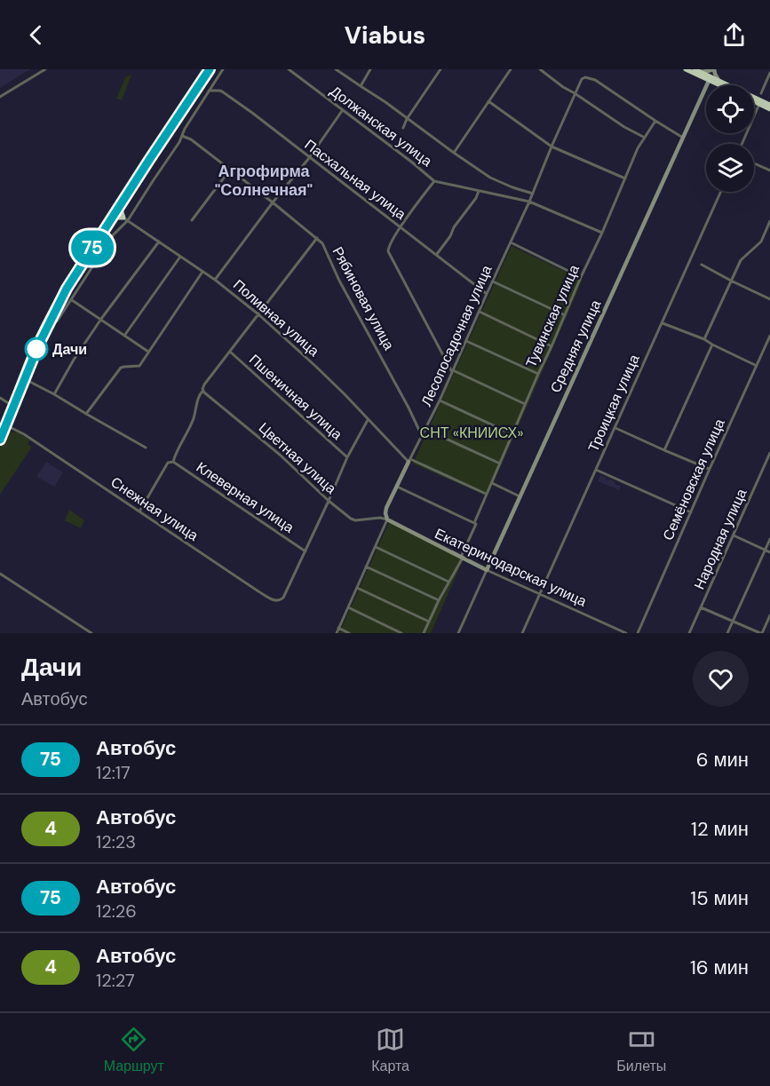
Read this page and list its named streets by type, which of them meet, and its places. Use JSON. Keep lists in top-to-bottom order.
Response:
{
  "streets": {
    "street": [
      "Должанская улица",
      "Пасхальная улица",
      "Рябиновая улица",
      "Тувинская улица",
      "Поливная улица",
      "Лесопосадочная улица",
      "Средняя улица",
      "Пшеничная улица",
      "Троицкая улица",
      "Цветная улица",
      "Семёновская улица",
      "Клеверная улица",
      "Снежная улица",
      "Народная улица",
      "Екатеринодарская улица"
    ]
  },
  "crossings": [
    ["Должанская улица", "Тувинская улица"],
    ["Должанская улица", "Лесопосадочная улица"],
    ["Пасхальная улица", "Лесопосадочная улица"],
    ["Рябиновая улица", "Лесопосадочная улица"],
    ["Тувинская улица", "Лесопосадочная улица"],
    ["Тувинская улица", "Екатеринодарская улица"],
    ["Поливная улица", "Лесопосадочная улица"],
    ["Лесопосадочная улица", "Цветная улица"],
    ["Лесопосадочная улица", "Екатеринодарская улица"],
    ["Средняя улица", "Екатеринодарская улица"],
    ["Троицкая улица", "Екатеринодарская улица"],
    ["Цветная улица", "Екатеринодарская улица"],
    ["Клеверная улица", "Снежная улица"]
  ],
  "districts": ["Агрофирма \"Солнечная\""],
  "parks": ["СНТ «КНИИСХ»"],
  "places": ["Дачи"],
  "lines": ["bus line 75"],
  "page": {
    "header": "Viabus",
    "on_map": "75",
    "heading": ["Дачи", "Автобус"],
    "list": [
      {
        "mark": "75",
        "name": "Автобус",
        "note": "12:17",
        "value": "6 мин"
      },
      {
        "mark": "4",
        "name": "Автобус",
        "note": "12:23",
        "value": "12 мин"
      },
      {
        "mark": "75",
        "name": "Автобус",
        "note": "12:26",
        "value": "15 мин"
      },
      {
        "mark": "4",
        "name": "Автобус",
        "note": "12:27",
        "value": "16 мин"
      }
    ],
    "tabs": ["Маршрут", "Карта", "Билеты"]
  }
}
